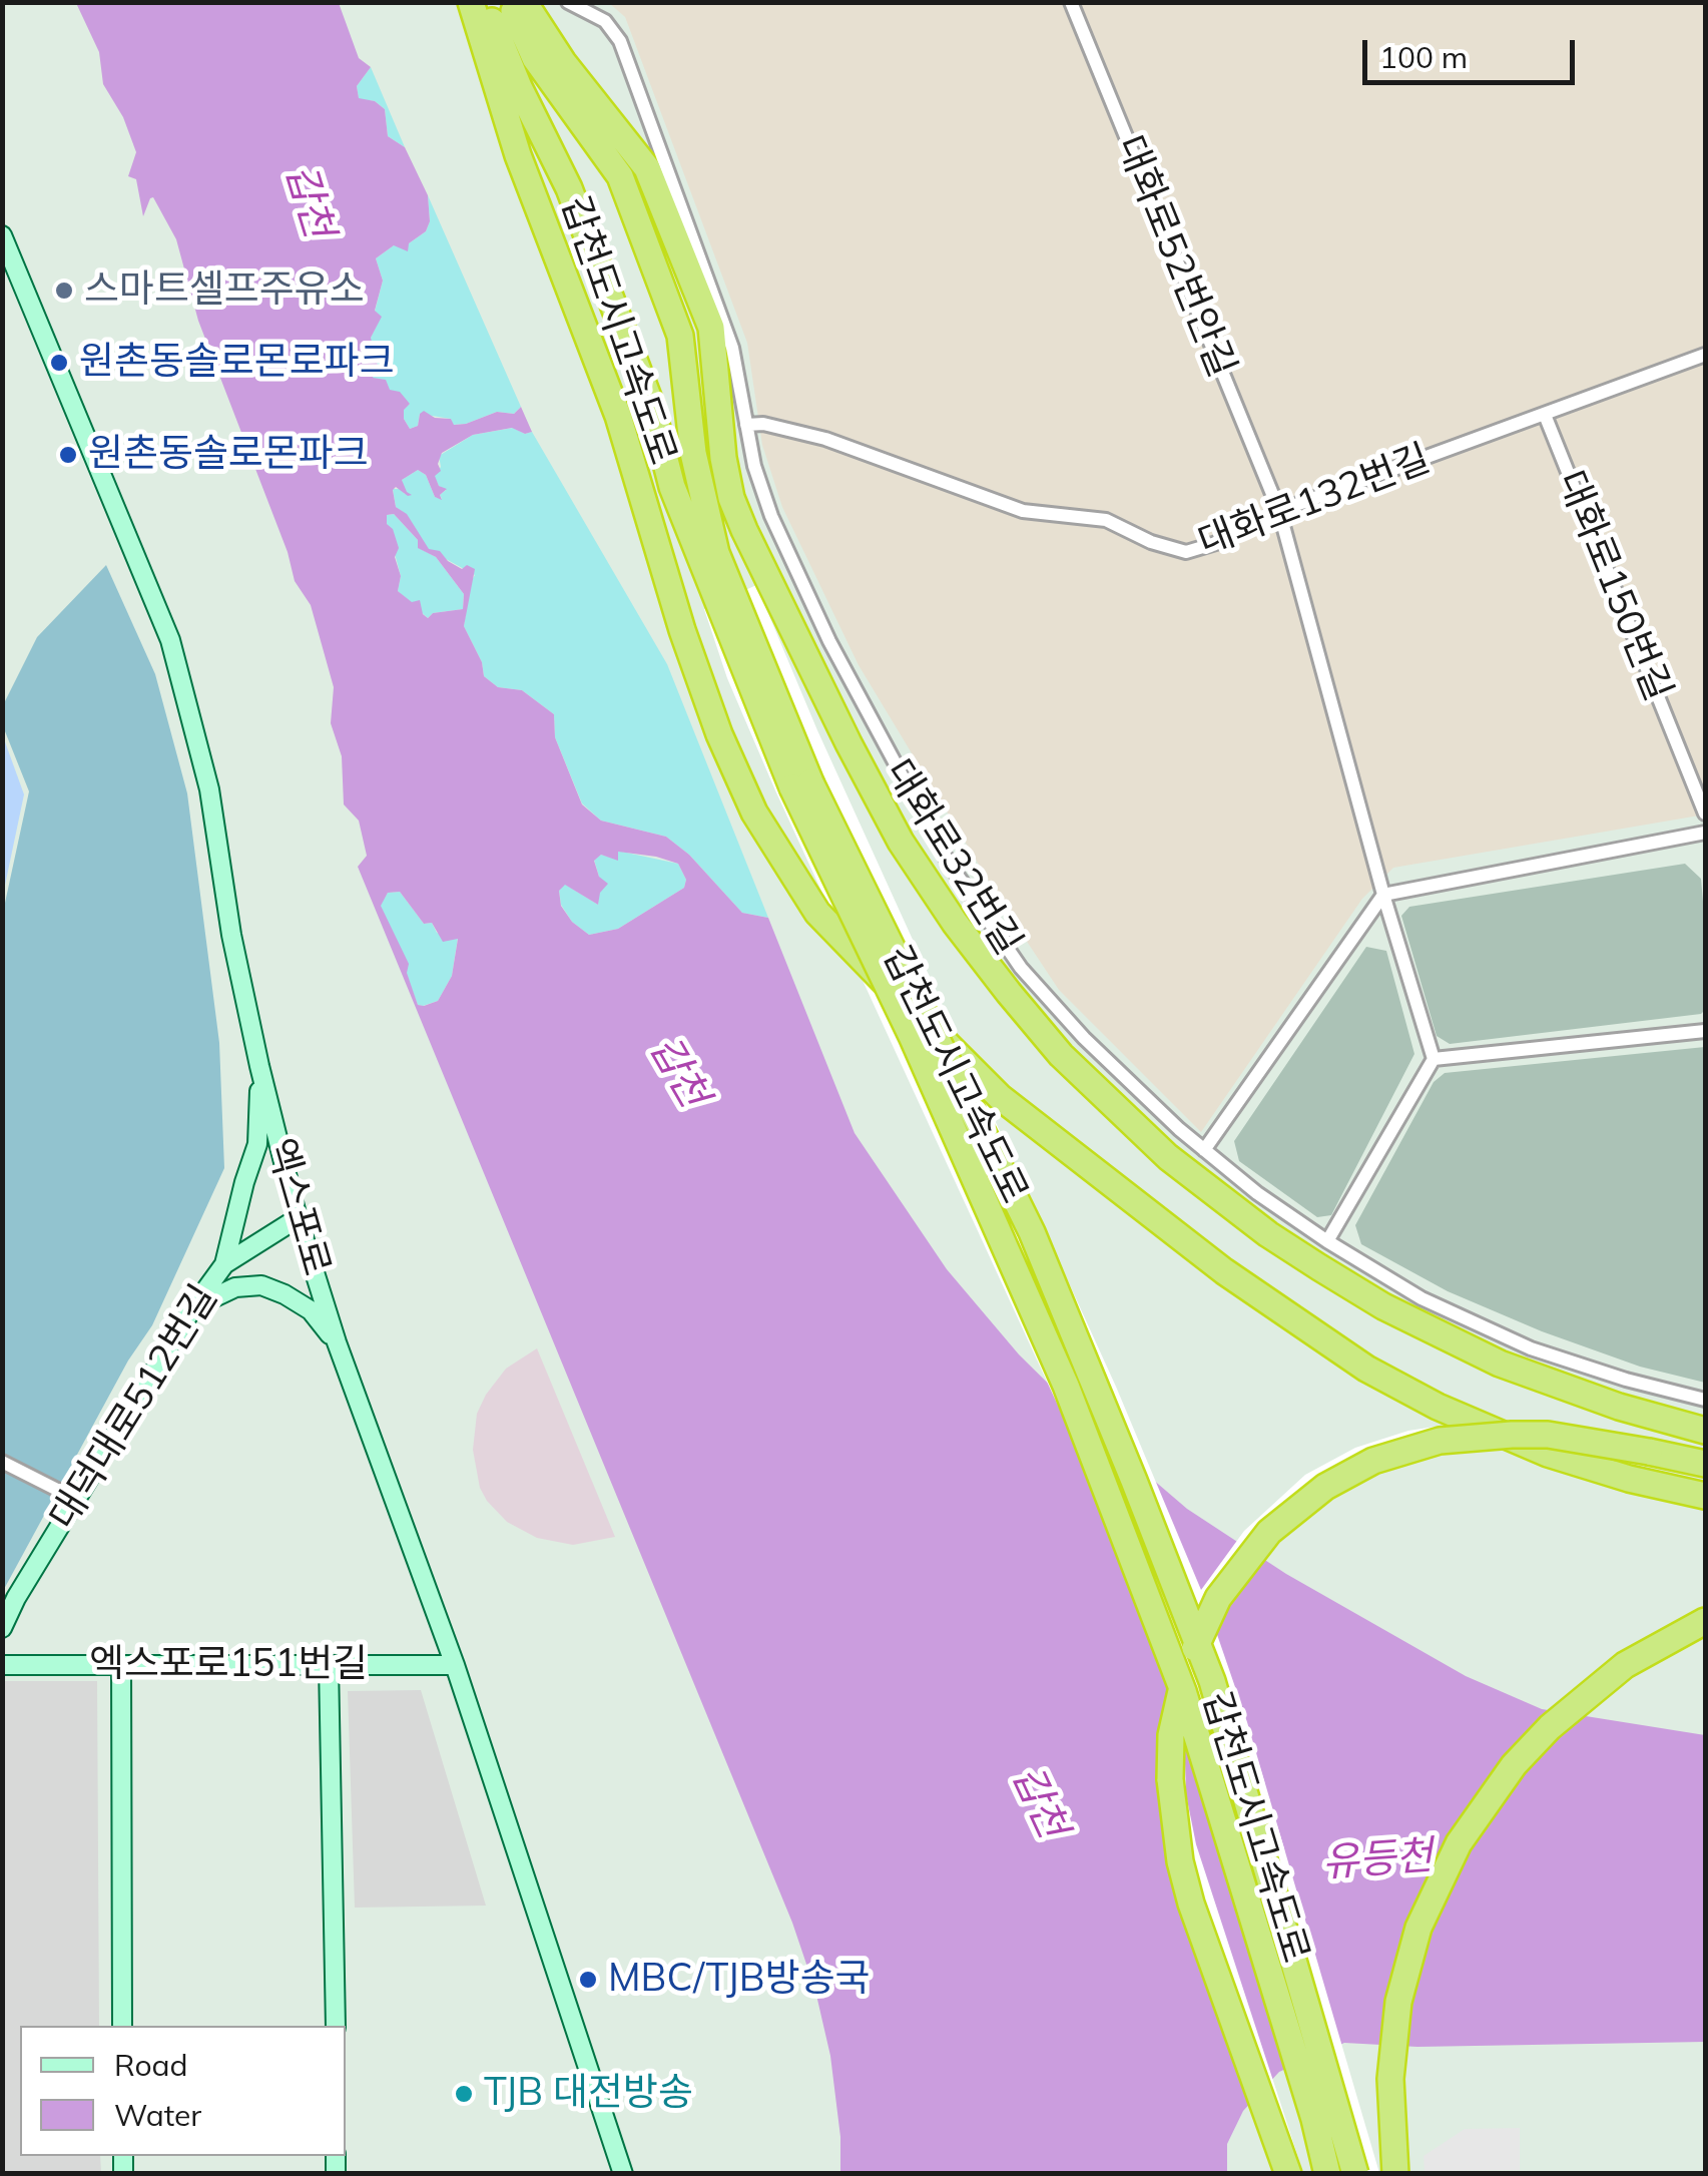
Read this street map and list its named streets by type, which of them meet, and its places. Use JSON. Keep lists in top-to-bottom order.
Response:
{
  "streets": {
    "highway": ["갑천도시고속도로"],
    "street": [
      "대화로52번안길",
      "대화로132번길",
      "대화로150번길",
      "대화로32번길",
      "엑스포로",
      "대덕대로512번길",
      "엑스포로151번길"
    ]
  },
  "crossings": [
    ["대화로52번안길", "대화로132번길"],
    ["대화로132번길", "대화로150번길"],
    ["대화로132번길", "대화로32번길"],
    ["엑스포로", "대덕대로512번길"],
    ["엑스포로", "엑스포로151번길"]
  ],
  "water": ["갑천", "유등천"],
  "places": [
    "스마트셀프주유소",
    "원촌동솔로몬로파크",
    "원촌동솔로몬파크",
    "MBC/TJB방송국",
    "TJB 대전방송"
  ],
  "legend": ["Road", "Water"],
  "scale_bar": "100 m"
}
